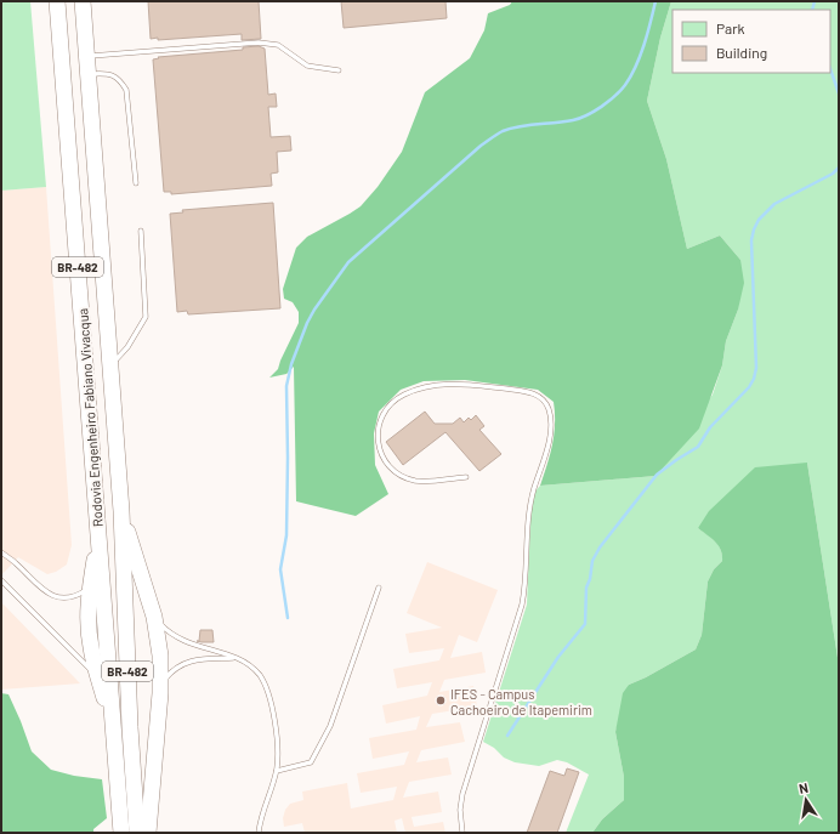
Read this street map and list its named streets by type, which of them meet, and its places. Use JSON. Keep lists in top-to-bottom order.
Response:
{
  "streets": {
    "highway": ["BR-482", "Rodovia Engenheiro Fabiano Vivacqua"]
  },
  "places": ["IFES - Campus Cachoeiro de Itapemirim"],
  "legend": ["Park", "Building"],
  "north": "top"
}
